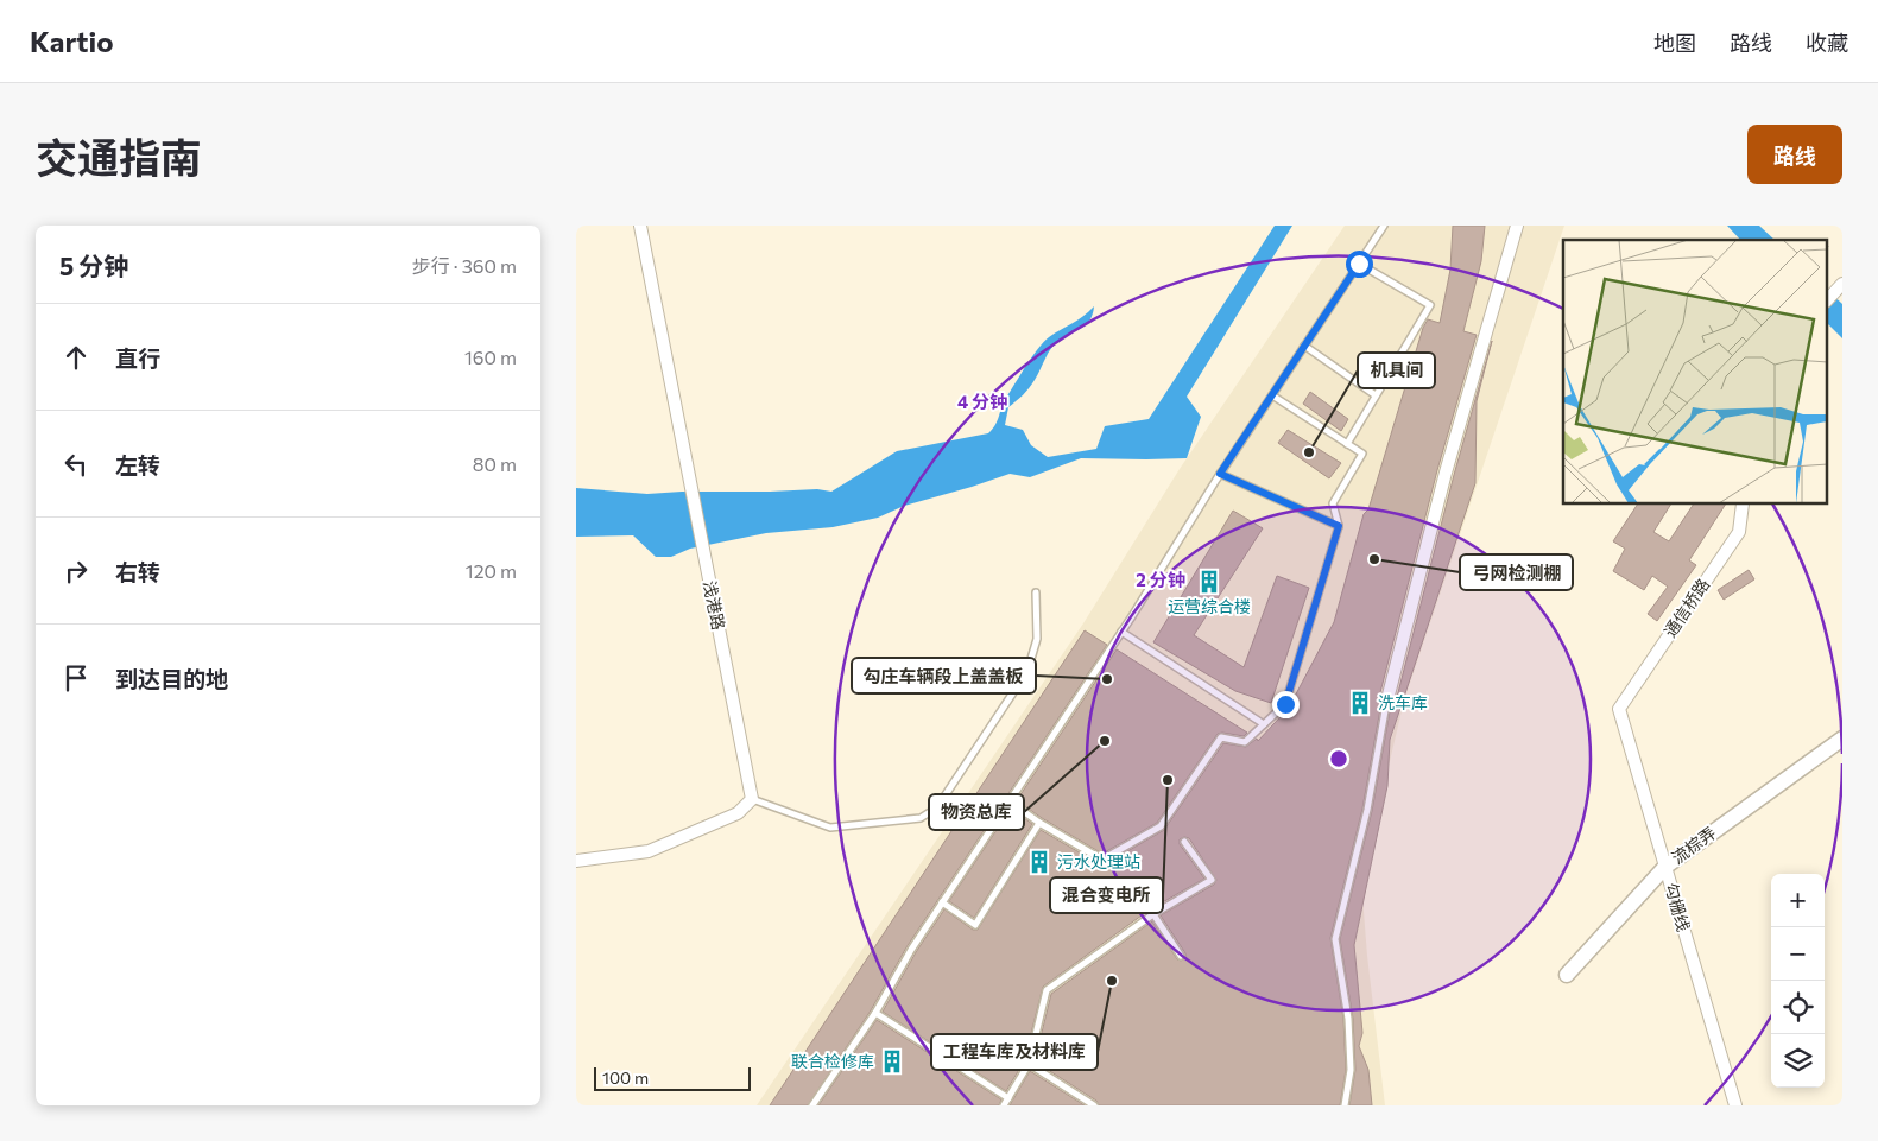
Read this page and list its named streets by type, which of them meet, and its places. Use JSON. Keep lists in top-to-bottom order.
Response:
{
  "streets": {
    "street": [
      "浅港路",
      "通信桥路",
      "流棕弄",
      "勾栅线"
    ]
  },
  "crossings": [
    ["通信桥路", "勾栅线"],
    ["流棕弄", "勾栅线"]
  ],
  "places": {
    "other": [
      "机具间",
      "弓网检测棚",
      "勾庄车辆段上盖盖板",
      "物资总库",
      "混合变电所",
      "工程车库及材料库"
    ],
    "building": [
      "运营综合楼",
      "洗车库",
      "污水处理站",
      "联合检修库"
    ]
  },
  "scale_bar": "100 m",
  "page": {
    "header": "Kartio",
    "nav": ["地图", "路线", "收藏"],
    "title": "交通指南",
    "buttons": "路线",
    "heading": ["5 分钟", "步行 · 360 m"],
    "list": [
      ["直行", "160 m"],
      ["左转", "80 m"],
      ["右转", "120 m"],
      "到达目的地"
    ],
    "map_buttons": ["+", "−"],
    "scale": "100 m"
  },
  "rings": ["4 分钟", "2 分钟"]
}
